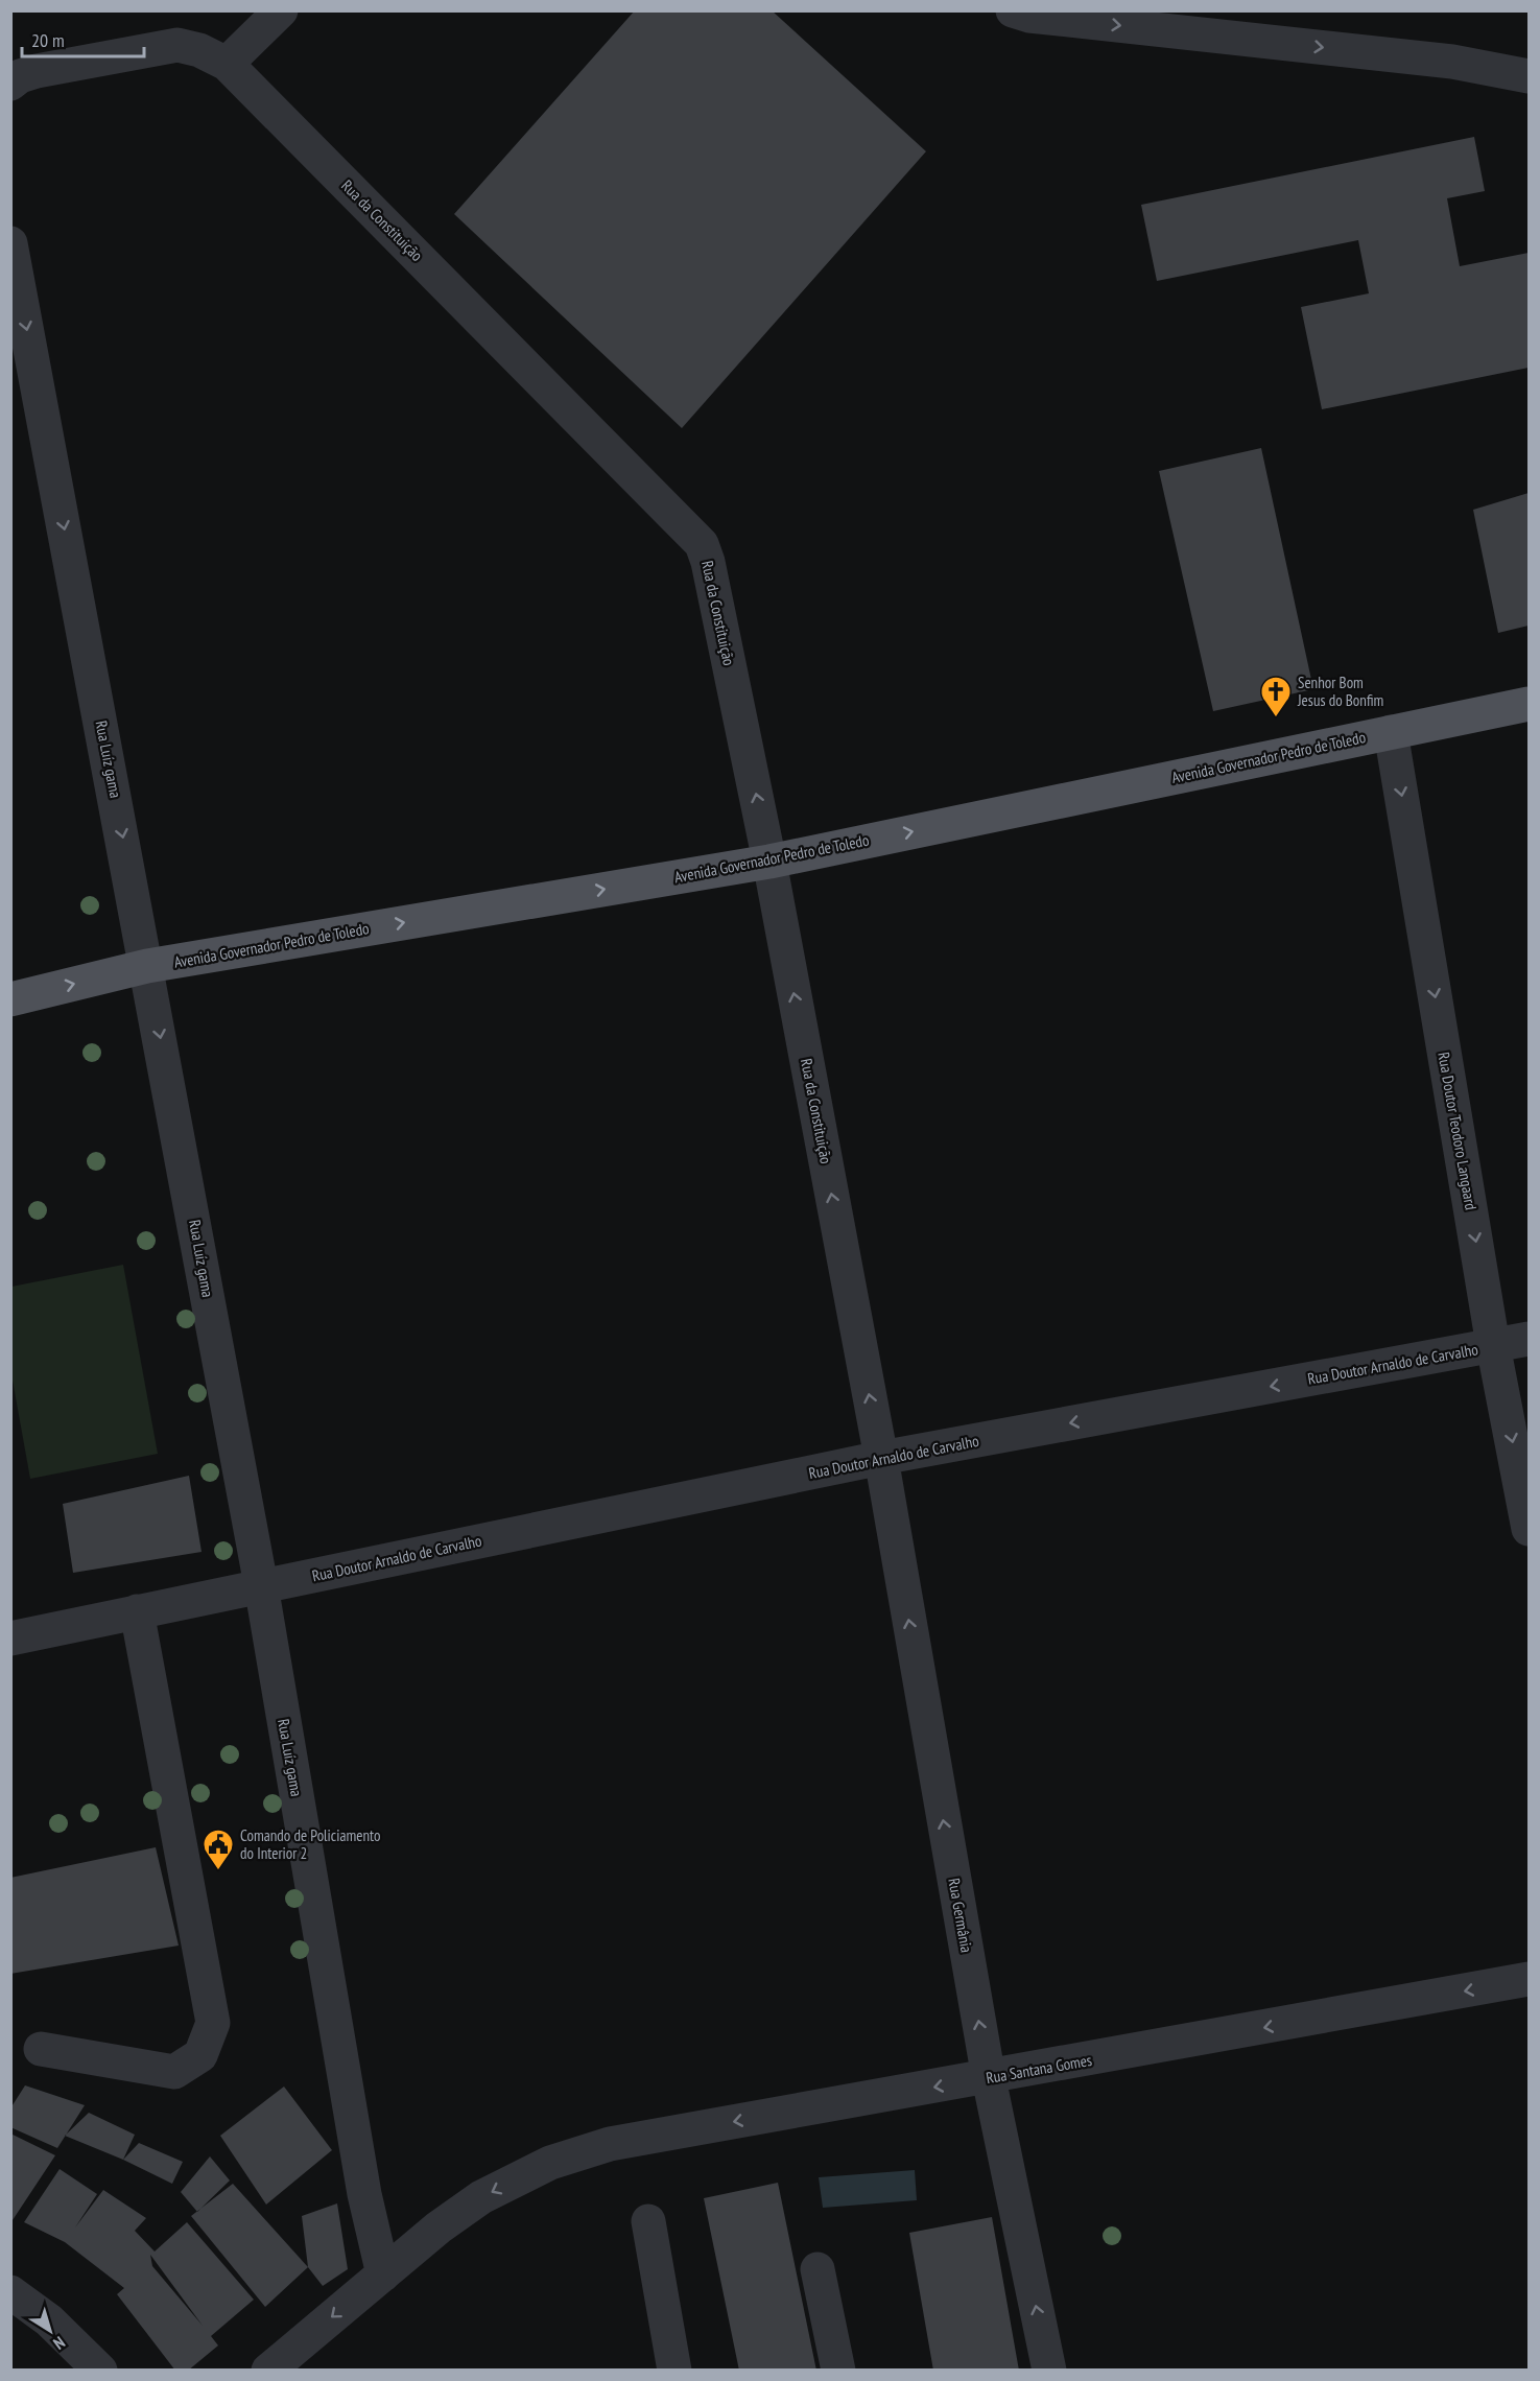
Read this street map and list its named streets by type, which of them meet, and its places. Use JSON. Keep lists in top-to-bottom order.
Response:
{
  "streets": {
    "main road": ["Avenida Governador Pedro de Toledo"],
    "street": [
      "Rua da Constituição",
      "Rua Luíz gama",
      "Rua Doutor Teodoro Langaard",
      "Rua Doutor Arnaldo de Carvalho",
      "Rua Germânia",
      "Rua Santana Gomes"
    ]
  },
  "crossings": [
    ["Rua da Constituição", "Avenida Governador Pedro de Toledo"],
    ["Rua da Constituição", "Rua Doutor Arnaldo de Carvalho"],
    ["Rua da Constituição", "Rua Germânia"],
    ["Avenida Governador Pedro de Toledo", "Rua Luíz gama"],
    ["Avenida Governador Pedro de Toledo", "Rua Doutor Teodoro Langaard"],
    ["Rua Luíz gama", "Rua Doutor Arnaldo de Carvalho"],
    ["Rua Luíz gama", "Rua Santana Gomes"],
    ["Rua Doutor Teodoro Langaard", "Rua Doutor Arnaldo de Carvalho"],
    ["Rua Doutor Arnaldo de Carvalho", "Rua Germânia"],
    ["Rua Germânia", "Rua Santana Gomes"]
  ],
  "one_way": [
    "Rua da Constituição",
    "Avenida Governador Pedro de Toledo",
    "Rua Luíz gama",
    "Rua Doutor Teodoro Langaard",
    "Rua Doutor Arnaldo de Carvalho",
    "Rua Germânia",
    "Rua Santana Gomes"
  ],
  "places": {
    "church": ["Senhor Bom Jesus do Bonfim"],
    "public building": ["Comando de Policiamento do Interior 2"]
  },
  "scale_bar": "20 m",
  "north": "bottom right"
}
